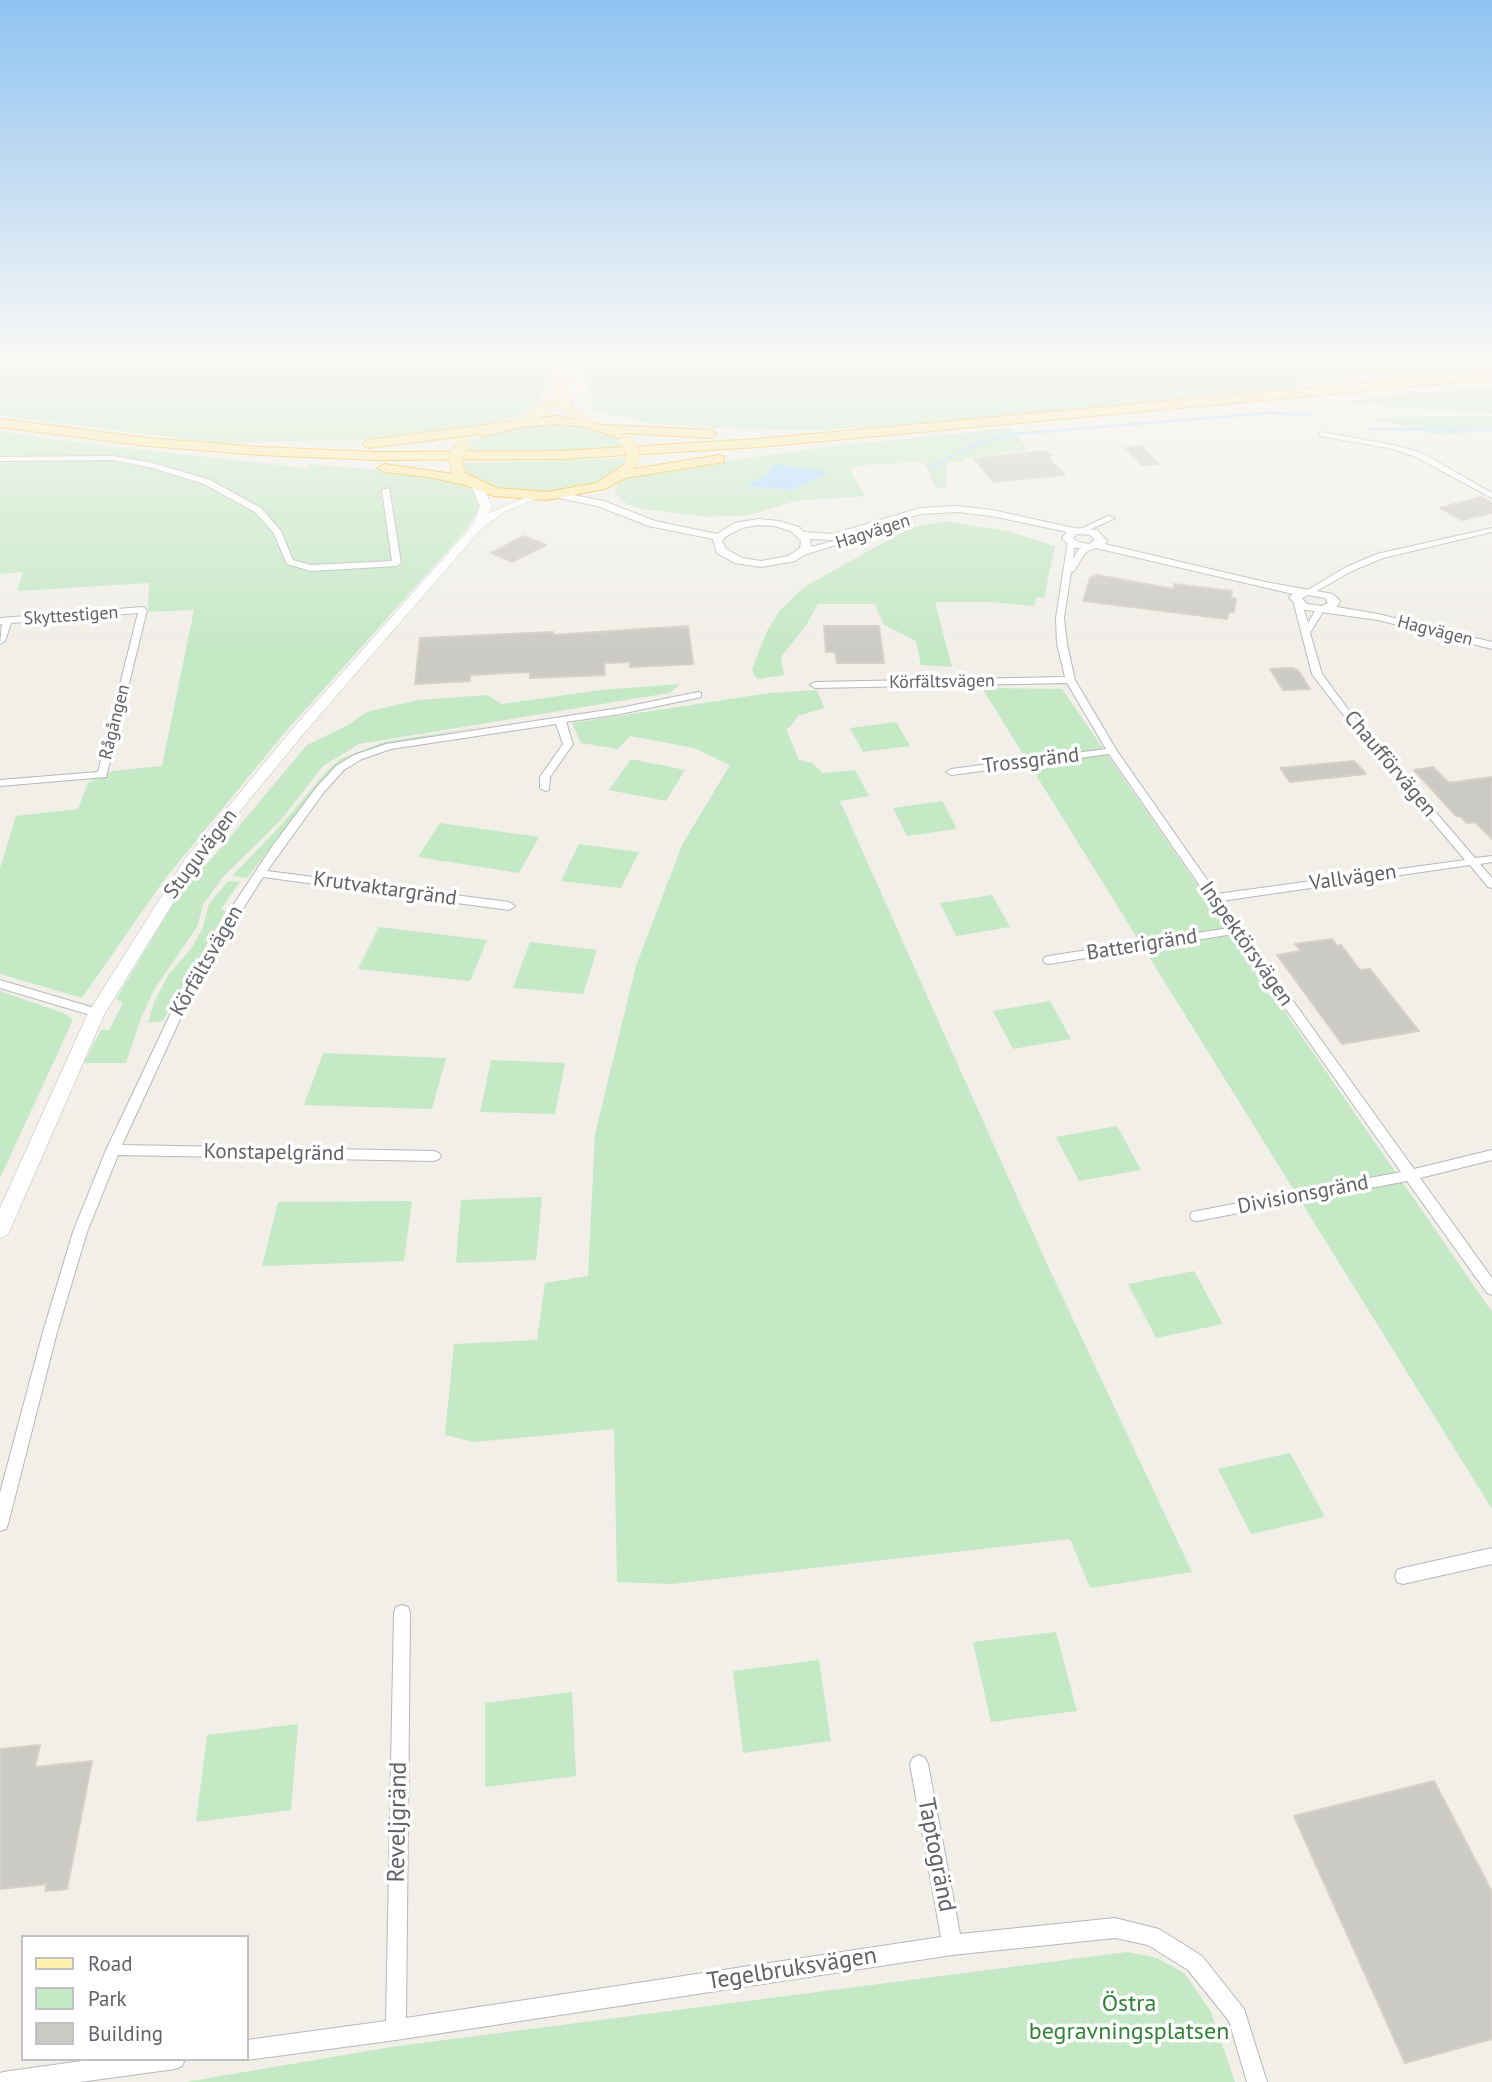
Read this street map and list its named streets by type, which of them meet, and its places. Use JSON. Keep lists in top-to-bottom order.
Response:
{
  "streets": {
    "main road": ["Stuguvägen"],
    "street": [
      "Hagvägen",
      "Skyttestigen",
      "Körfältsvägen",
      "Rågången",
      "Trossgränd",
      "Chaufförvägen",
      "Vallvägen",
      "Krutvaktargränd",
      "Inspektörsvägen",
      "Batterigränd",
      "Konstapelgränd",
      "Divisionsgränd",
      "Reveljgränd",
      "Taptogränd",
      "Tegelbruksvägen"
    ]
  },
  "crossings": [
    ["Hagvägen", "Inspektörsvägen"],
    ["Skyttestigen", "Rågången"],
    ["Körfältsvägen", "Krutvaktargränd"],
    ["Körfältsvägen", "Inspektörsvägen"],
    ["Körfältsvägen", "Konstapelgränd"],
    ["Trossgränd", "Inspektörsvägen"],
    ["Chaufförvägen", "Vallvägen"],
    ["Vallvägen", "Inspektörsvägen"],
    ["Inspektörsvägen", "Batterigränd"],
    ["Inspektörsvägen", "Divisionsgränd"],
    ["Reveljgränd", "Tegelbruksvägen"],
    ["Taptogränd", "Tegelbruksvägen"]
  ],
  "parks": ["Östra begravningsplatsen"],
  "legend": ["Road", "Park", "Building"]
}
